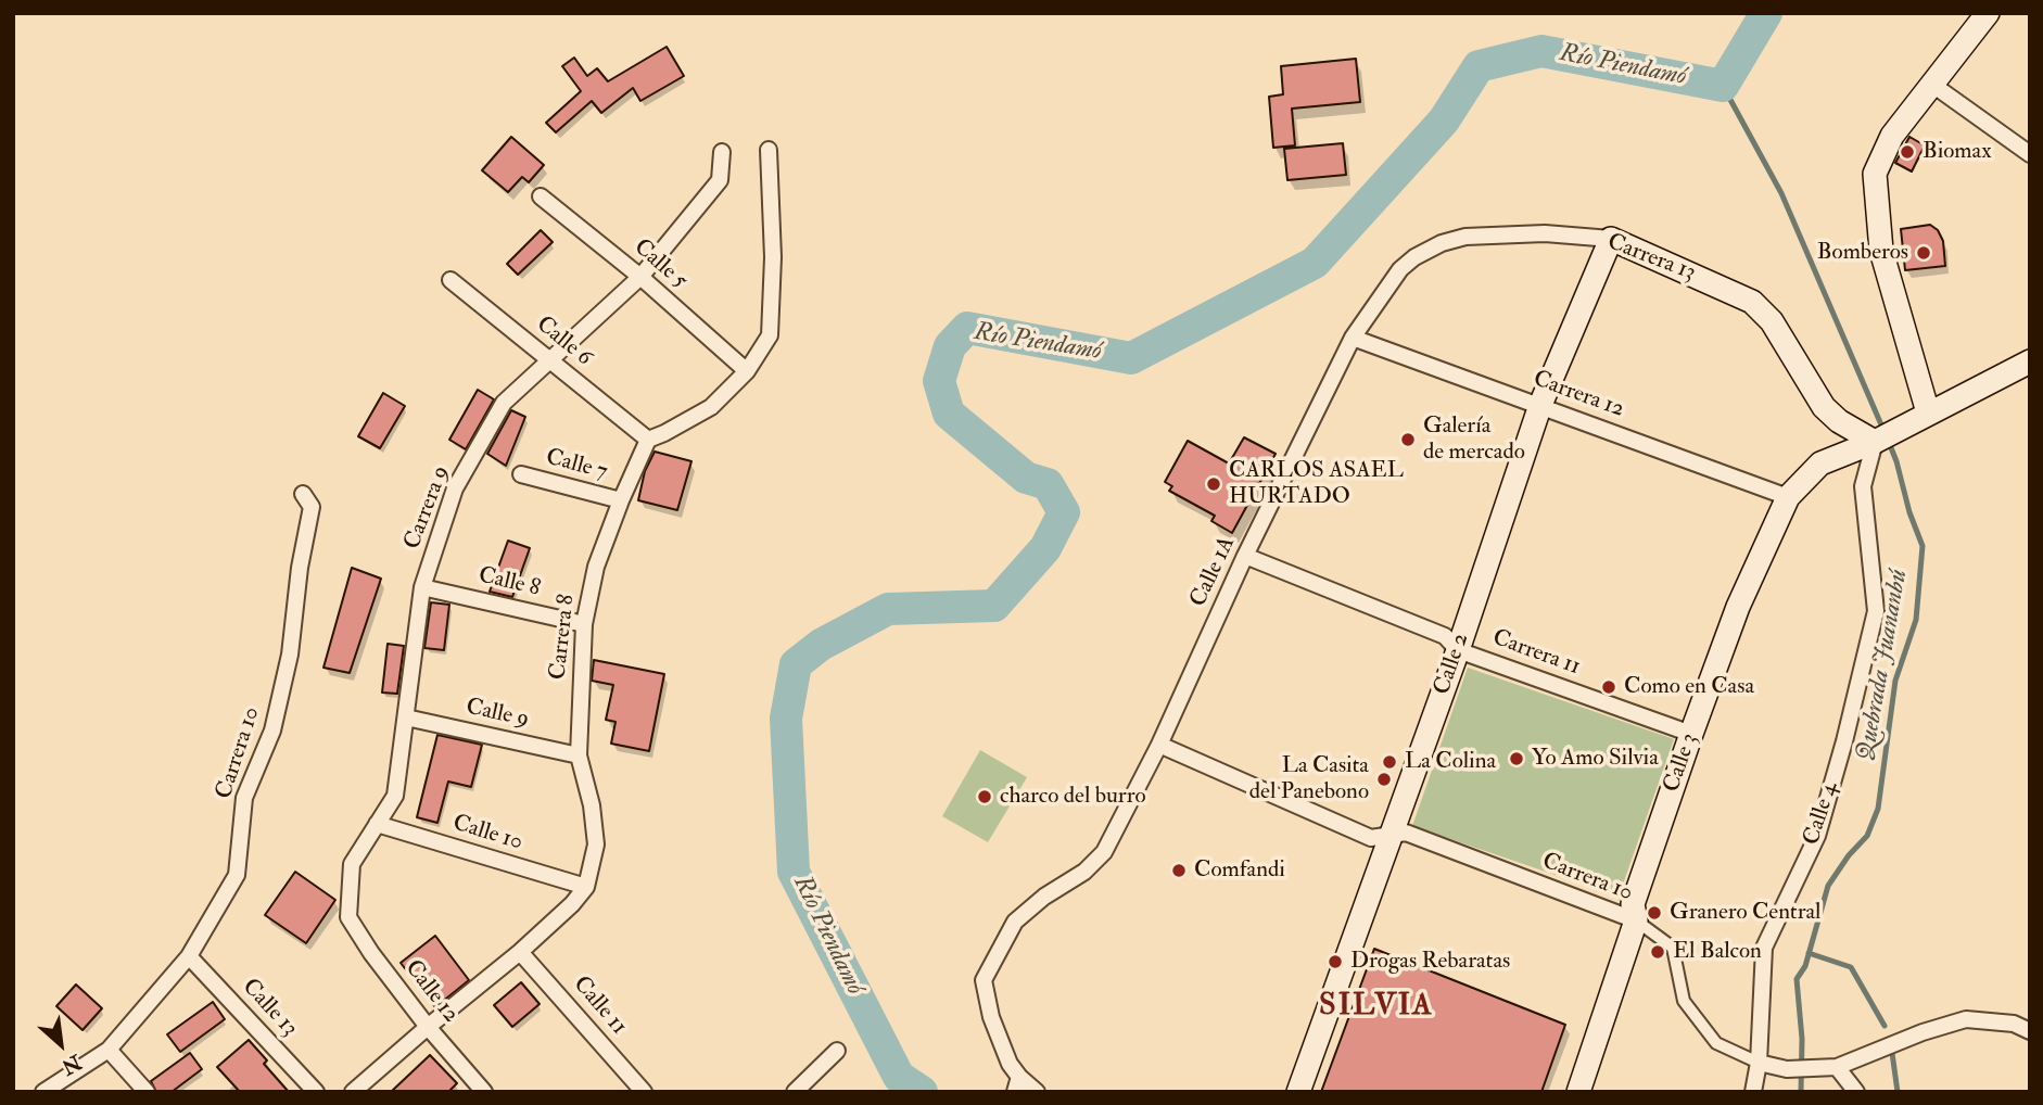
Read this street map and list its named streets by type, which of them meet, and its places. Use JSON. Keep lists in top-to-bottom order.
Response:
{
  "streets": {
    "main road": ["Carrera 13", "Calle 2", "Calle 3"],
    "street": [
      "Calle 5",
      "Calle 6",
      "Carrera 12",
      "Calle 7",
      "Carrera 9",
      "Calle 1A",
      "Calle 8",
      "Carrera 8",
      "Carrera 11",
      "Calle 9",
      "Carrera 10",
      "Calle 4",
      "Calle 10",
      "Calle 12",
      "Calle 11",
      "Calle 13"
    ]
  },
  "crossings": [
    ["Carrera 13", "Carrera 12"],
    ["Carrera 13", "Calle 1A"],
    ["Carrera 13", "Calle 2"],
    ["Carrera 13", "Calle 3"],
    ["Carrera 13", "Calle 4"],
    ["Calle 5", "Carrera 9"],
    ["Calle 6", "Carrera 9"],
    ["Calle 6", "Carrera 8"],
    ["Carrera 12", "Calle 1A"],
    ["Carrera 12", "Calle 2"],
    ["Carrera 12", "Calle 3"],
    ["Calle 7", "Carrera 8"],
    ["Carrera 9", "Calle 8"],
    ["Carrera 9", "Calle 9"],
    ["Carrera 9", "Calle 10"],
    ["Carrera 9", "Calle 12"],
    ["Calle 1A", "Carrera 11"],
    ["Calle 1A", "Carrera 10"],
    ["Calle 8", "Carrera 8"],
    ["Carrera 8", "Calle 9"],
    ["Carrera 8", "Calle 10"],
    ["Carrera 8", "Calle 12"],
    ["Carrera 8", "Calle 11"],
    ["Carrera 11", "Calle 2"],
    ["Carrera 11", "Calle 3"],
    ["Calle 2", "Carrera 10"],
    ["Carrera 10", "Calle 3"],
    ["Carrera 10", "Calle 4"],
    ["Carrera 10", "Calle 13"],
    ["Calle 3", "Calle 4"]
  ],
  "districts": ["SILVIA"],
  "water": ["Río Piendamó", "Quebrada Juananbú"],
  "places": [
    "Biomax",
    "Bomberos",
    "Galería de mercado",
    "CARLOS ASAEL HURTADO",
    "Como en Casa",
    "Yo Amo Silvia",
    "La Colina",
    "La Casita del Panebono",
    "charco del burro",
    "Comfandi",
    "Granero Central",
    "El Balcon",
    "Drogas Rebaratas"
  ],
  "north": "bottom right"
}
